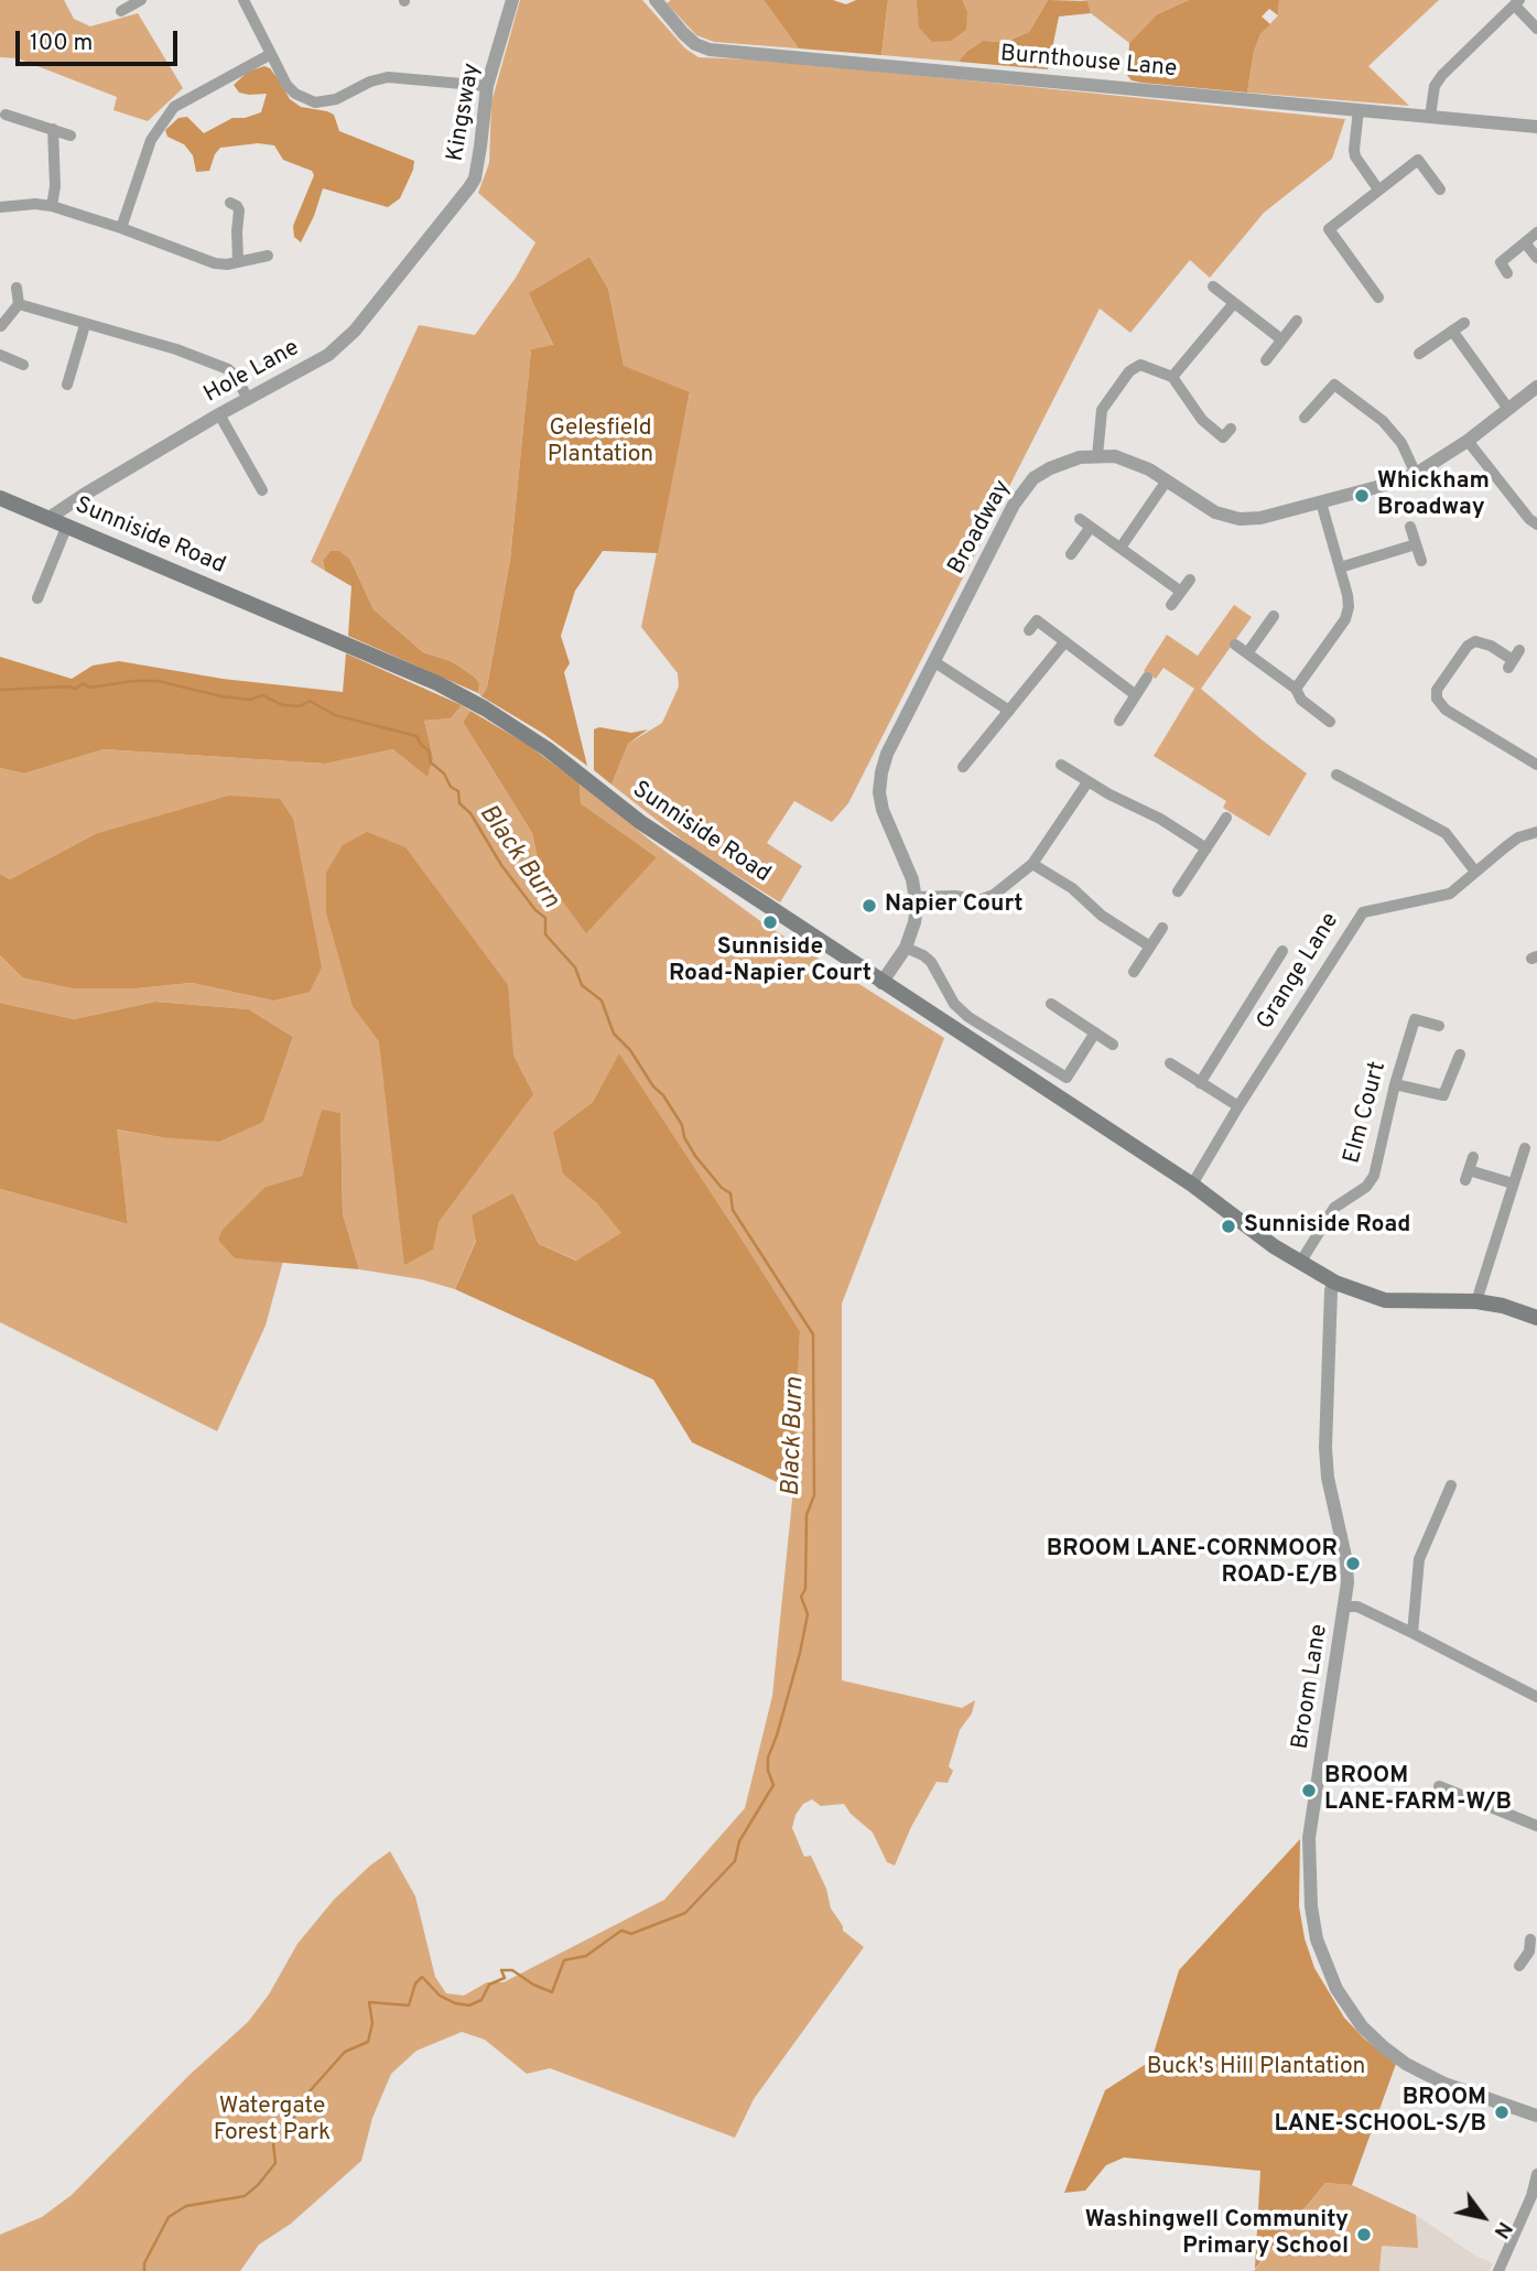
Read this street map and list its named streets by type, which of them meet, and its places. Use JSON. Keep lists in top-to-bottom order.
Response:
{
  "streets": {
    "main road": ["Sunniside Road"],
    "street": [
      "Burnthouse Lane",
      "Kingsway",
      "Hole Lane",
      "Broadway",
      "Grange Lane",
      "Elm Court",
      "Broom Lane"
    ]
  },
  "crossings": [
    ["Kingsway", "Hole Lane"],
    ["Hole Lane", "Sunniside Road"],
    ["Broadway", "Sunniside Road"],
    ["Sunniside Road", "Grange Lane"],
    ["Sunniside Road", "Elm Court"],
    ["Sunniside Road", "Broom Lane"]
  ],
  "water": ["Black Burn"],
  "parks": ["Gelesfield Plantation", "Buck's Hill Plantation", "Watergate Forest Park"],
  "places": [
    "Whickham Broadway",
    "Napier Court",
    "Sunniside Road-Napier Court",
    "Sunniside Road",
    "BROOM LANE-CORNMOOR ROAD-E/B",
    "BROOM LANE-FARM-W/B",
    "BROOM LANE-SCHOOL-S/B",
    "Washingwell Community Primary School"
  ],
  "scale_bar": "100 m",
  "north": "bottom right"
}
